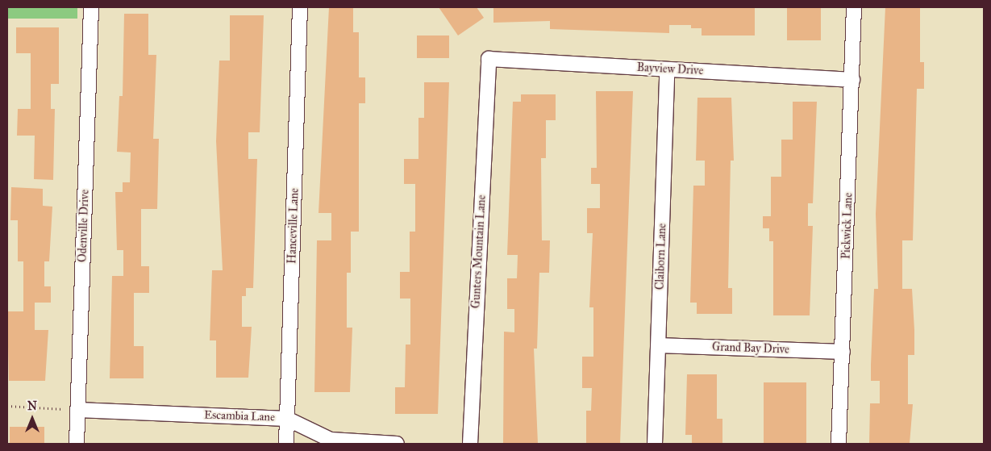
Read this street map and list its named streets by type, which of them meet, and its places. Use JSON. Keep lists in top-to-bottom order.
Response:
{
  "streets": {
    "street": [
      "Bayview Drive",
      "Odenville Drive",
      "Hanceville Lane",
      "Pickwick Lane",
      "Gunters Mountain Lane",
      "Claiborn Lane",
      "Grand Bay Drive",
      "Escambia Lane"
    ]
  },
  "crossings": [
    ["Bayview Drive", "Pickwick Lane"],
    ["Bayview Drive", "Gunters Mountain Lane"],
    ["Bayview Drive", "Claiborn Lane"],
    ["Odenville Drive", "Escambia Lane"],
    ["Hanceville Lane", "Escambia Lane"],
    ["Pickwick Lane", "Grand Bay Drive"],
    ["Claiborn Lane", "Grand Bay Drive"]
  ],
  "north": "top"
}
